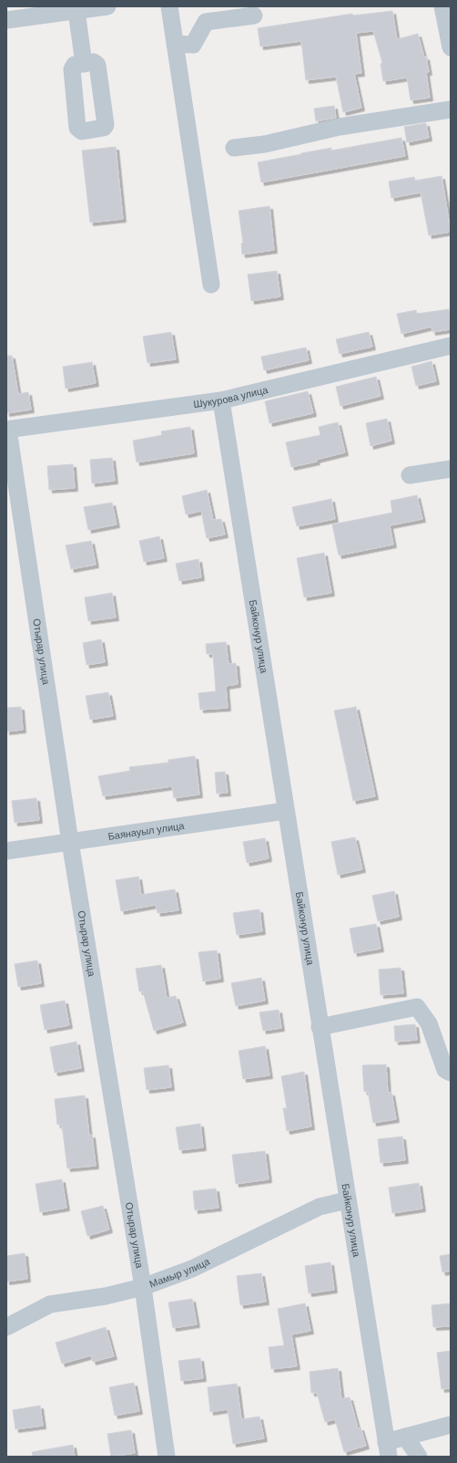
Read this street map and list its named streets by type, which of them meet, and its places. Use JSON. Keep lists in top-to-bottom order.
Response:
{
  "streets": {
    "street": [
      "Шукурова улица",
      "Байконур улица",
      "Отырар улица",
      "Баянауыл улица",
      "Мамыр улица"
    ]
  },
  "crossings": [
    ["Шукурова улица", "Байконур улица"],
    ["Шукурова улица", "Отырар улица"],
    ["Байконур улица", "Баянауыл улица"],
    ["Байконур улица", "Мамыр улица"],
    ["Отырар улица", "Баянауыл улица"],
    ["Отырар улица", "Мамыр улица"]
  ]
}
